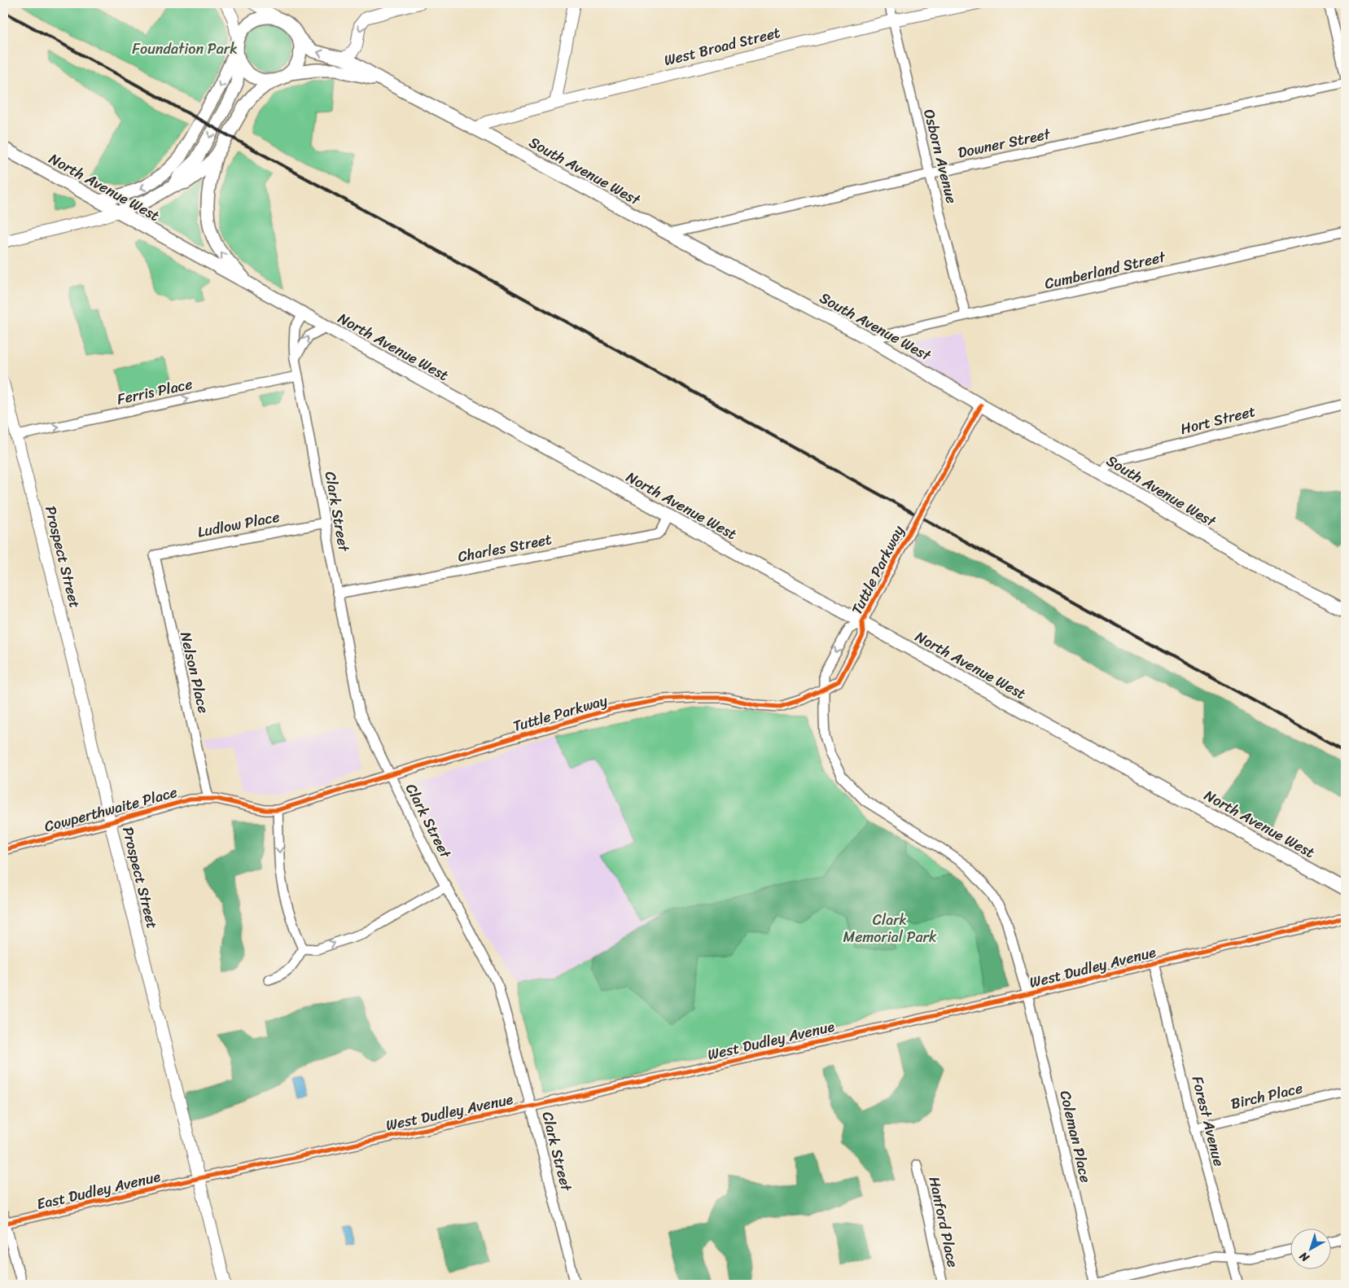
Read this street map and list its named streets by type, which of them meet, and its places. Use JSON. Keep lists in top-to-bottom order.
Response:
{
  "streets": {
    "main road": ["South Avenue West", "North Avenue West"],
    "street": [
      "West Broad Street",
      "Downer Street",
      "Osborn Avenue",
      "Cumberland Street",
      "Ferris Place",
      "Hort Street",
      "Clark Street",
      "Ludlow Place",
      "Charles Street",
      "Prospect Street",
      "Tuttle Parkway",
      "Nelson Place",
      "Cowperthwaite Place",
      "West Dudley Avenue",
      "Birch Place",
      "Forest Avenue",
      "Coleman Place",
      "East Dudley Avenue",
      "Hanford Place"
    ]
  },
  "crossings": [
    ["West Broad Street", "Osborn Avenue"],
    ["West Broad Street", "South Avenue West"],
    ["Downer Street", "Osborn Avenue"],
    ["Downer Street", "South Avenue West"],
    ["Osborn Avenue", "Cumberland Street"],
    ["South Avenue West", "Cumberland Street"],
    ["South Avenue West", "Hort Street"],
    ["South Avenue West", "Tuttle Parkway"],
    ["North Avenue West", "Clark Street"],
    ["North Avenue West", "Charles Street"],
    ["North Avenue West", "Tuttle Parkway"],
    ["Ferris Place", "Clark Street"],
    ["Ferris Place", "Prospect Street"],
    ["Clark Street", "Ludlow Place"],
    ["Clark Street", "Charles Street"],
    ["Clark Street", "Tuttle Parkway"],
    ["Clark Street", "Cowperthwaite Place"],
    ["Clark Street", "West Dudley Avenue"],
    ["Ludlow Place", "Nelson Place"],
    ["Prospect Street", "Cowperthwaite Place"],
    ["Prospect Street", "West Dudley Avenue"],
    ["Prospect Street", "East Dudley Avenue"],
    ["Tuttle Parkway", "Cowperthwaite Place"],
    ["Tuttle Parkway", "West Dudley Avenue"],
    ["Tuttle Parkway", "Coleman Place"],
    ["Nelson Place", "Cowperthwaite Place"],
    ["West Dudley Avenue", "Forest Avenue"],
    ["West Dudley Avenue", "Coleman Place"],
    ["West Dudley Avenue", "East Dudley Avenue"],
    ["Birch Place", "Forest Avenue"]
  ],
  "one_way": ["Ferris Place"],
  "parks": ["Foundation Park", "Clark Memorial Park"],
  "north": "bottom left"
}
